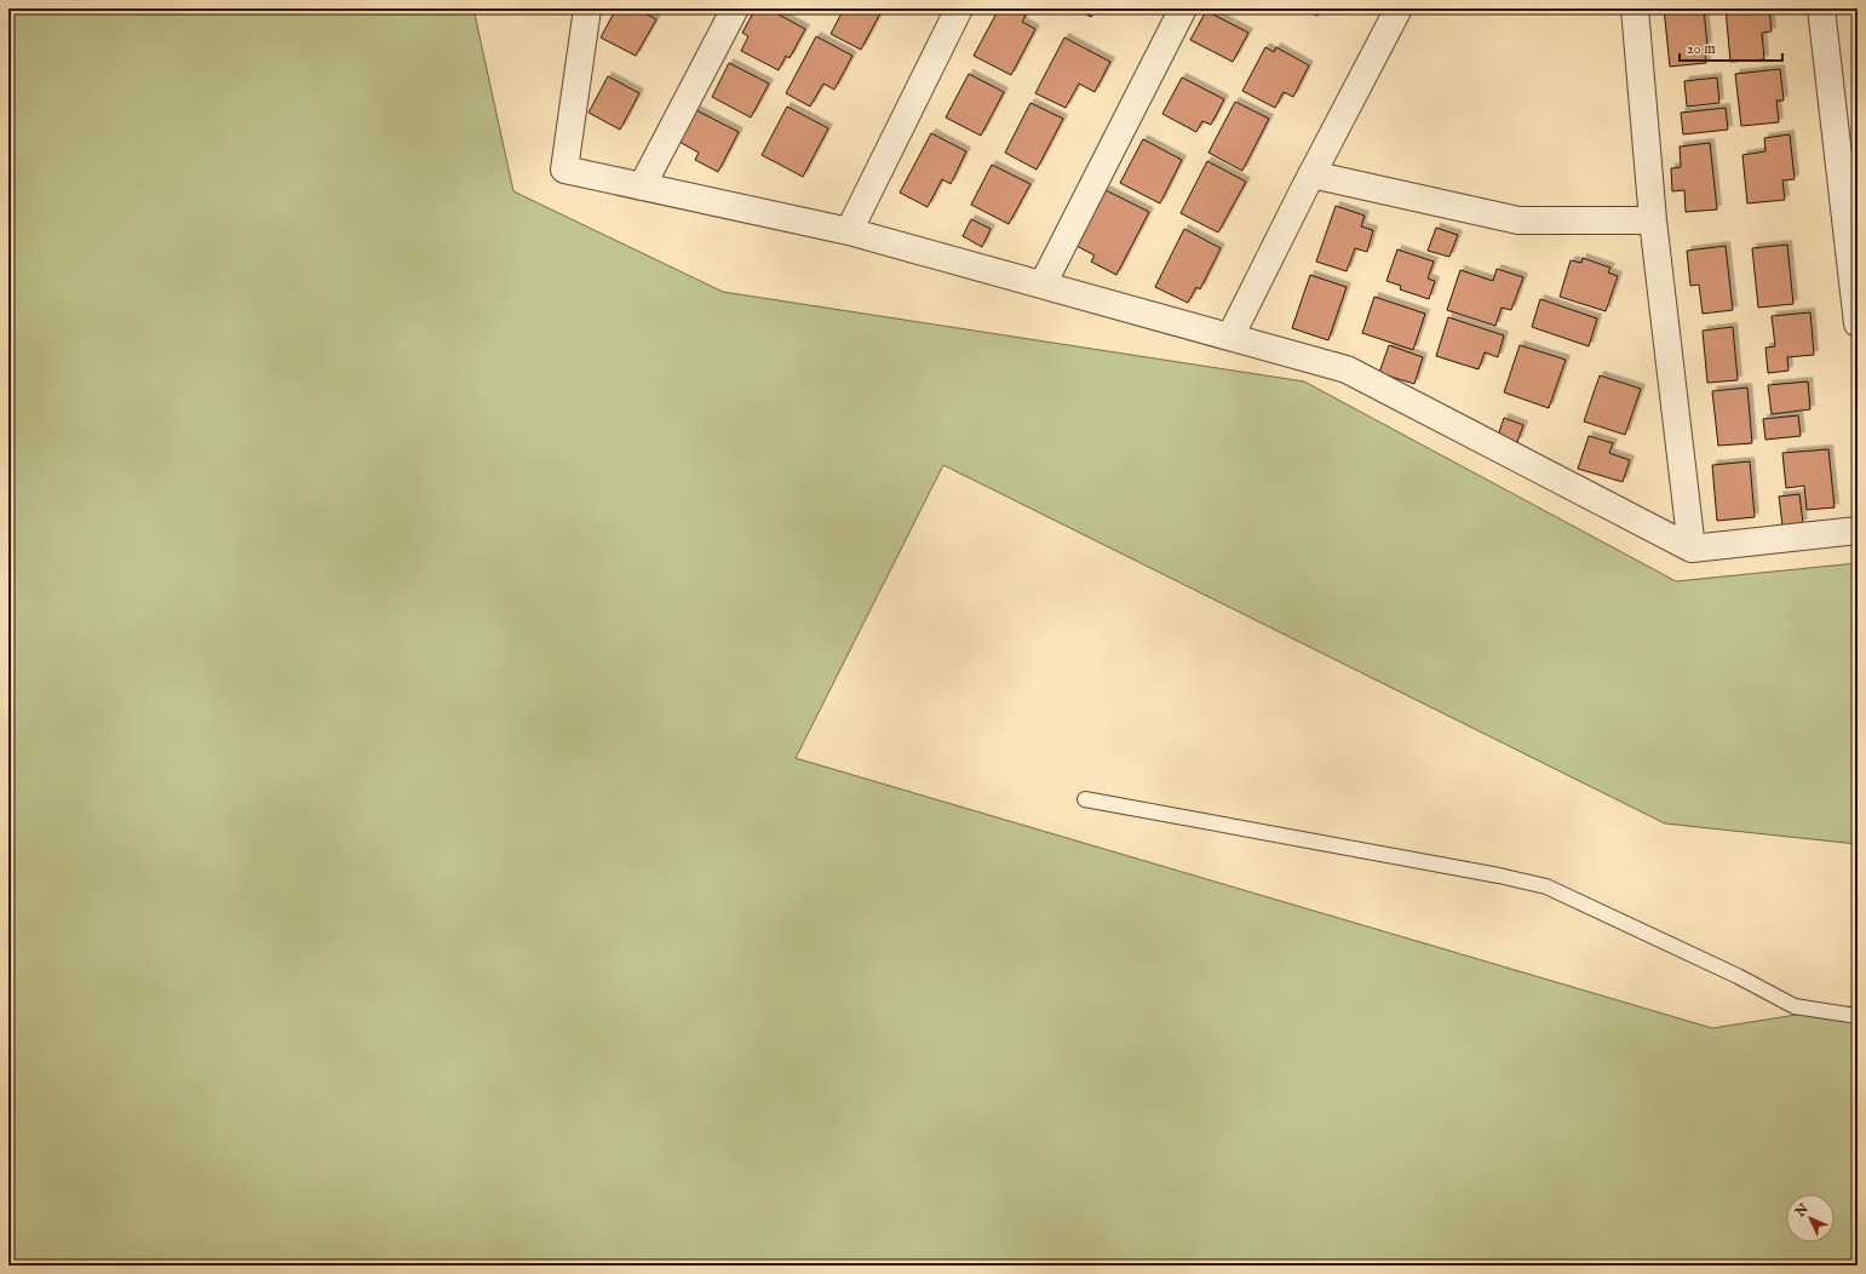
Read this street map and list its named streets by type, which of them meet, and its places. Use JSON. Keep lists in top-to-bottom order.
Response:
{
  "scale_bar": "20 m",
  "north": "top left"
}
